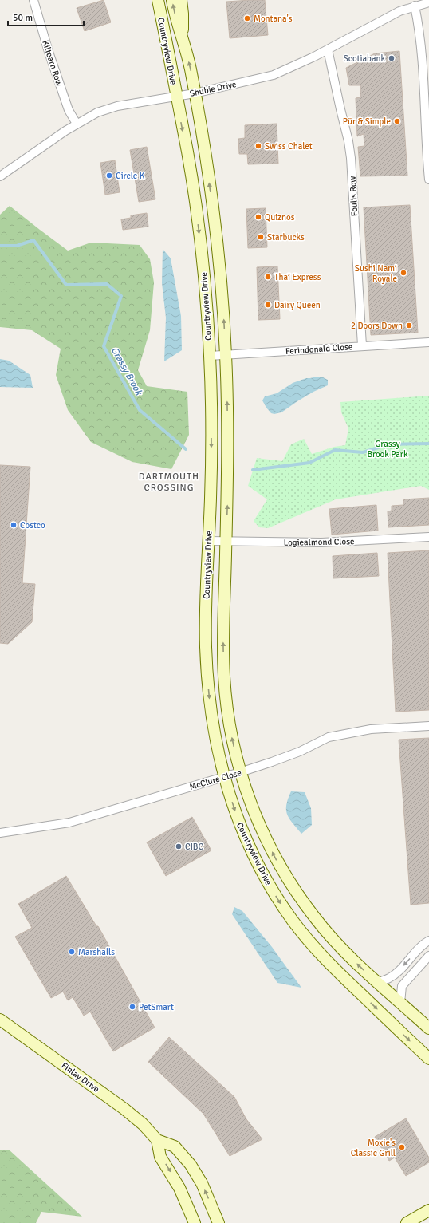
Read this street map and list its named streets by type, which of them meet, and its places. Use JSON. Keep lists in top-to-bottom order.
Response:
{
  "streets": {
    "street": [
      "Countryview Drive",
      "Kiltearn Row",
      "Shubie Drive",
      "Foulis Row",
      "Ferindonald Close",
      "Logiealmond Close",
      "McClure Close",
      "Finlay Drive"
    ]
  },
  "crossings": [
    ["Countryview Drive", "Shubie Drive"],
    ["Countryview Drive", "Ferindonald Close"],
    ["Countryview Drive", "Logiealmond Close"],
    ["Countryview Drive", "McClure Close"],
    ["Kiltearn Row", "Shubie Drive"],
    ["Shubie Drive", "Foulis Row"],
    ["Foulis Row", "Ferindonald Close"]
  ],
  "districts": ["DARTMOUTH CROSSING"],
  "water": ["Grassy Brook"],
  "parks": ["Grassy Brook Park"],
  "places": [
    "Montana's",
    "Scotiabank",
    "Pür & Simple",
    "Swiss Chalet",
    "Circle K",
    "Quiznos",
    "Starbucks",
    "Sushi Nami Royale",
    "Thaï Express",
    "Dairy Queen",
    "2 Doors Down",
    "Costco",
    "CIBC",
    "Marshalls",
    "PetSmart",
    "Moxie's Classic Grill"
  ],
  "scale_bar": "50 m"
}
